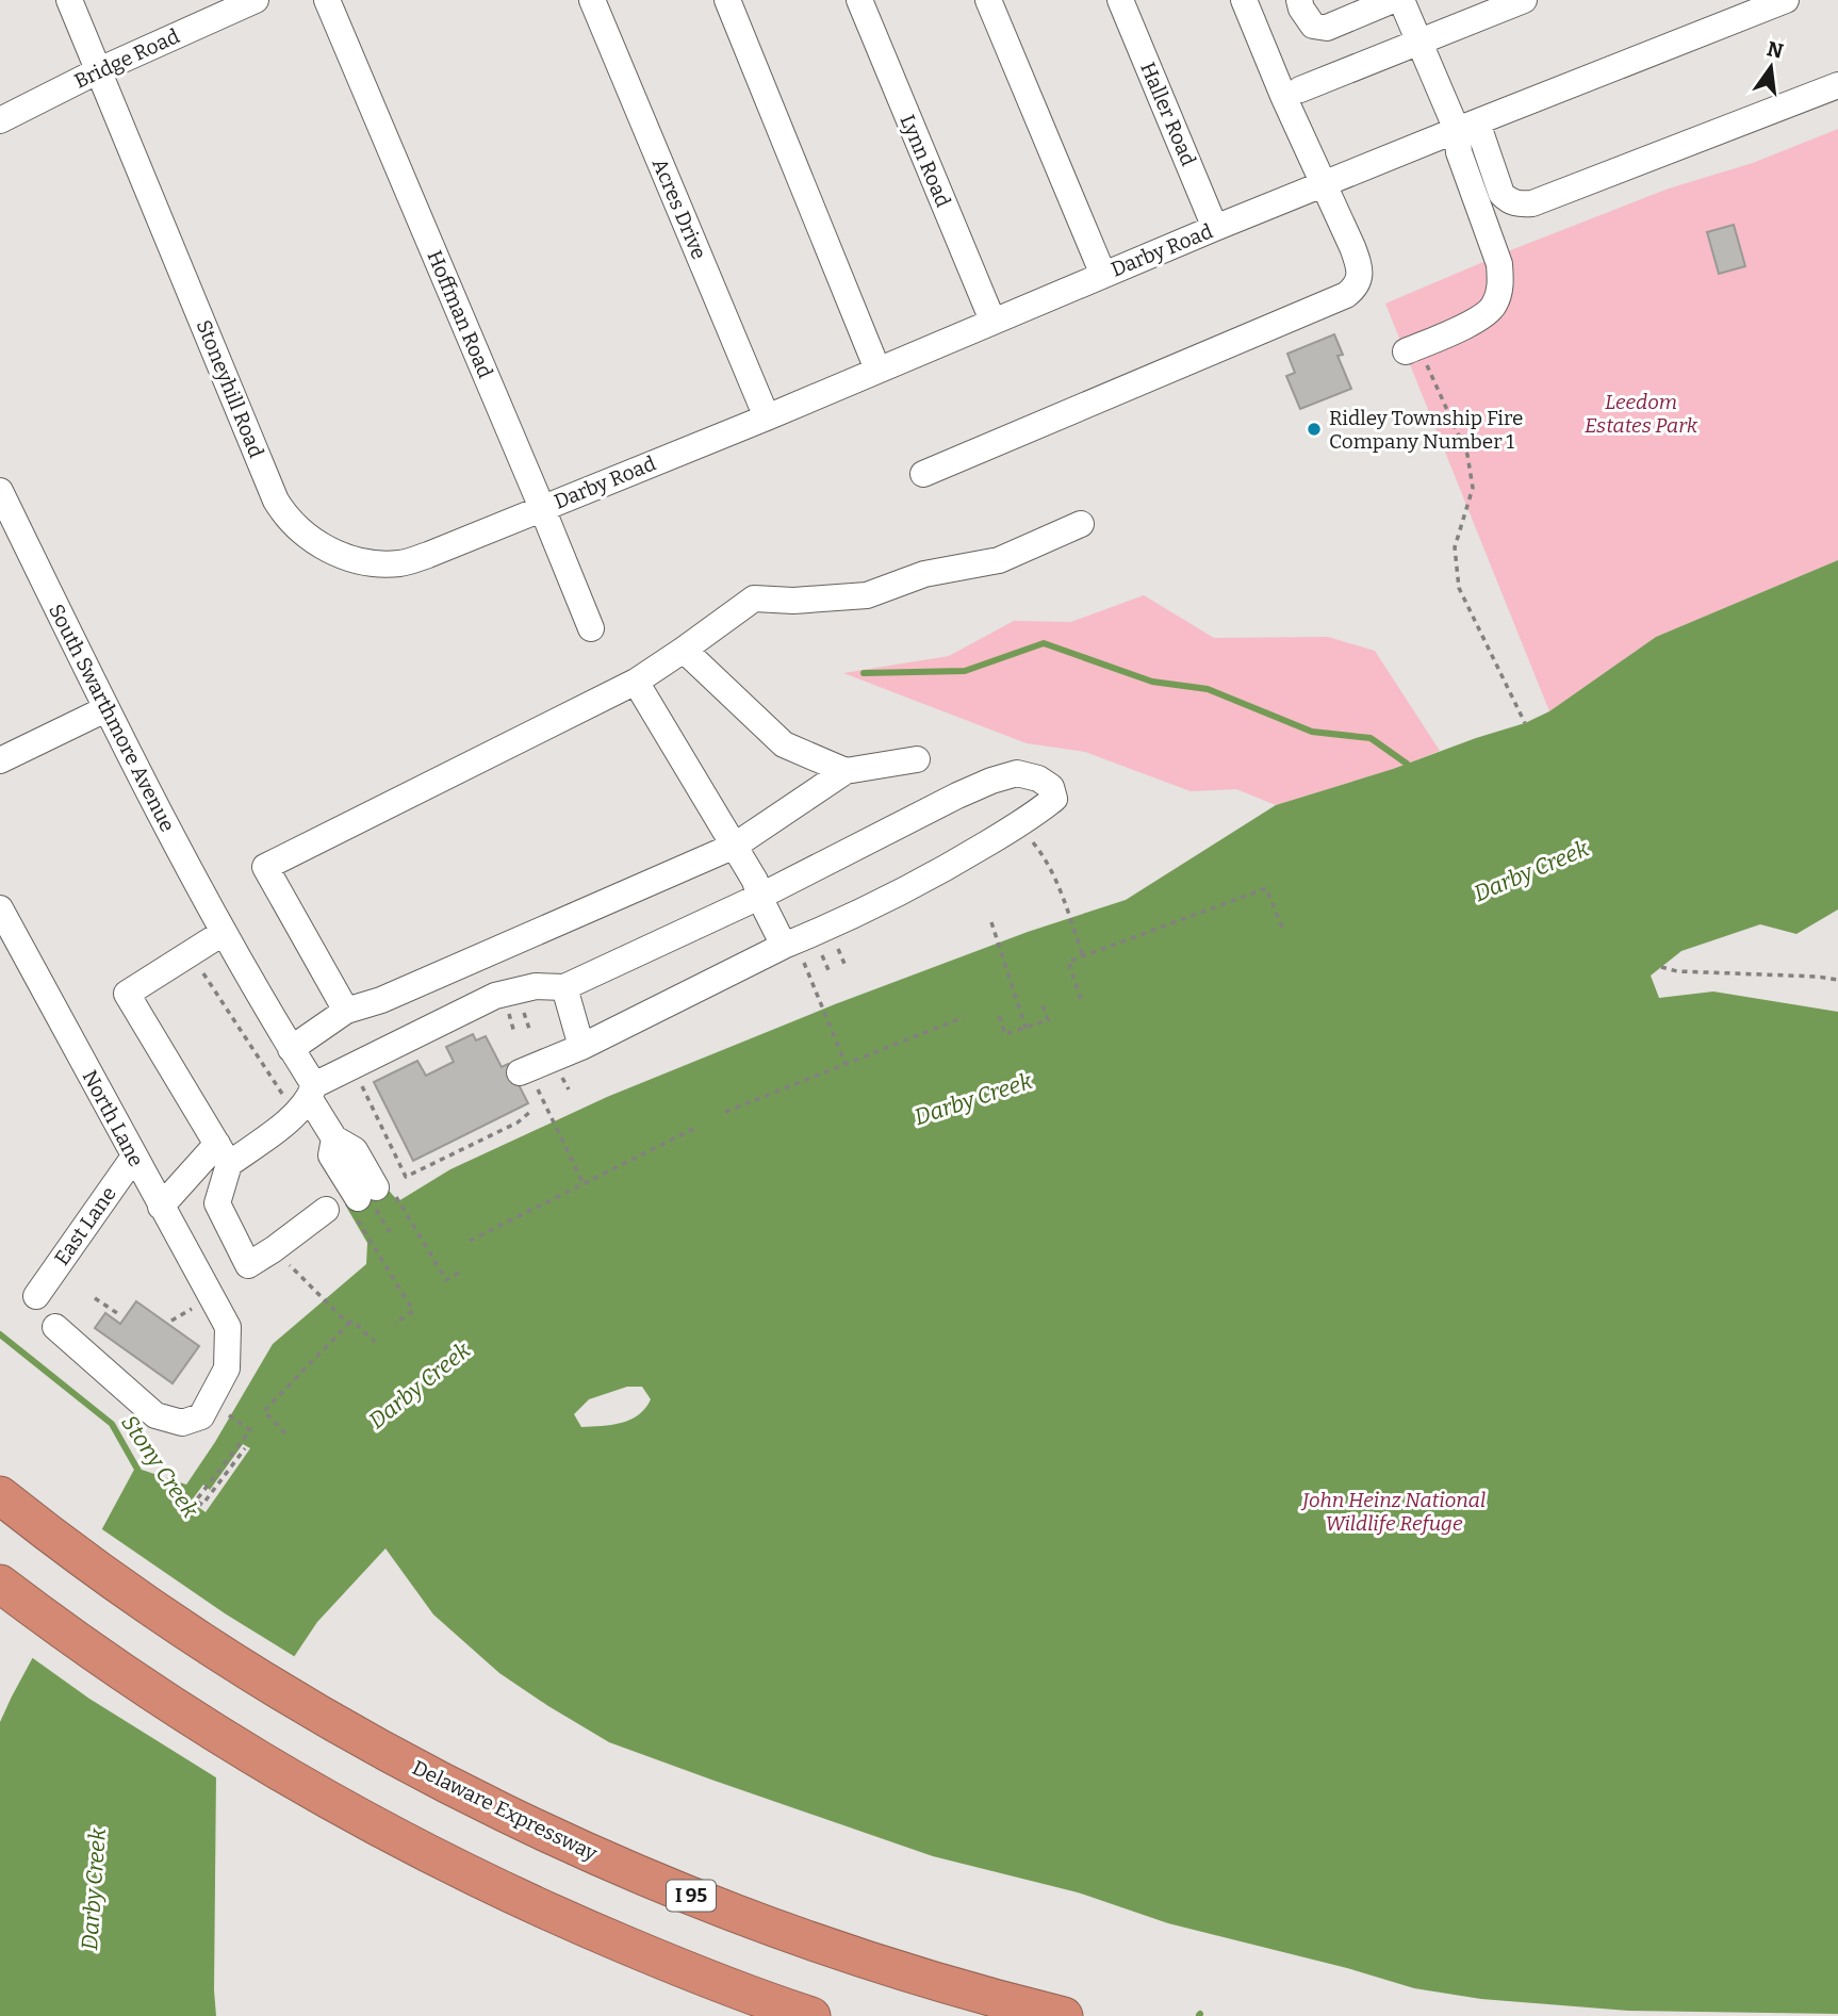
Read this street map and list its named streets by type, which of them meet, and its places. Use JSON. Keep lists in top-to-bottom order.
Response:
{
  "streets": {
    "highway": ["Delaware Expressway", "I 95"],
    "street": [
      "Bridge Road",
      "Haller Road",
      "Lynn Road",
      "Acres Drive",
      "Darby Road",
      "Hoffman Road",
      "Stoneyhill Road",
      "South Swarthmore Avenue",
      "North Lane",
      "East Lane"
    ]
  },
  "crossings": [
    ["Bridge Road", "Stoneyhill Road"],
    ["Haller Road", "Darby Road"],
    ["Lynn Road", "Darby Road"],
    ["Acres Drive", "Darby Road"],
    ["Darby Road", "Hoffman Road"],
    ["Darby Road", "Stoneyhill Road"],
    ["Hoffman Road", "Stoneyhill Road"],
    ["North Lane", "East Lane"]
  ],
  "water": ["Darby Creek", "Stony Creek"],
  "parks": ["Leedom Estates Park", "John Heinz National Wildlife Refuge"],
  "places": ["Ridley Township Fire Company Number 1"],
  "north": "top"
}
